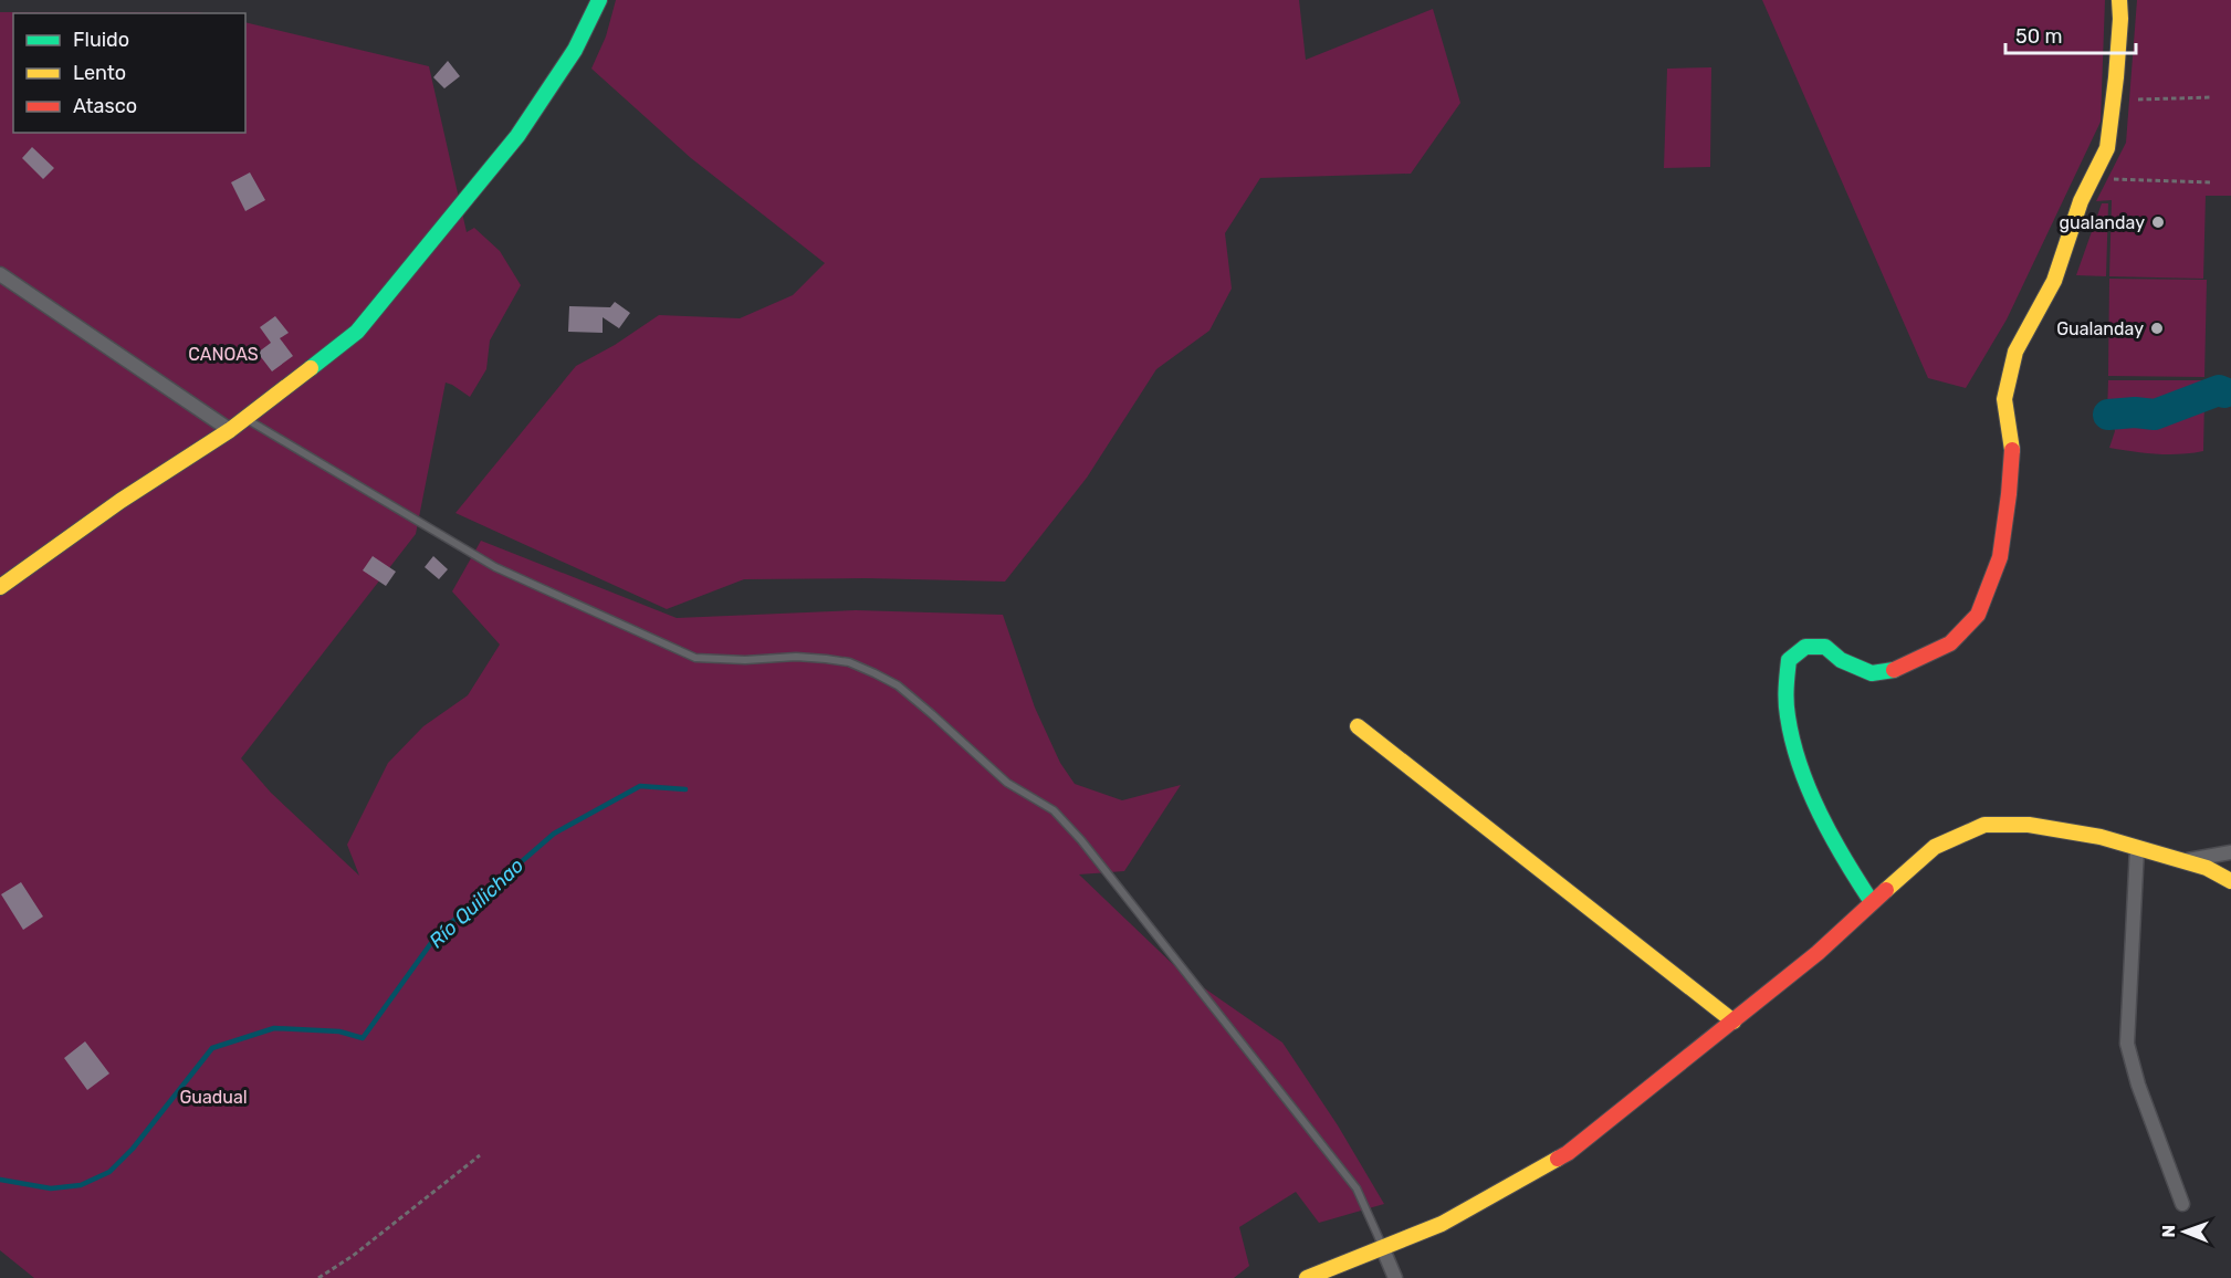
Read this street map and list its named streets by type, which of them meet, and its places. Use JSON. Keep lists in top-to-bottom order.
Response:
{
  "water": ["Río Quilichao"],
  "parks": ["CANOAS", "Guadual"],
  "places": ["gualanday", "Gualanday"],
  "legend": ["Fluido", "Lento", "Atasco"],
  "scale_bar": "50 m",
  "north": "left"
}
